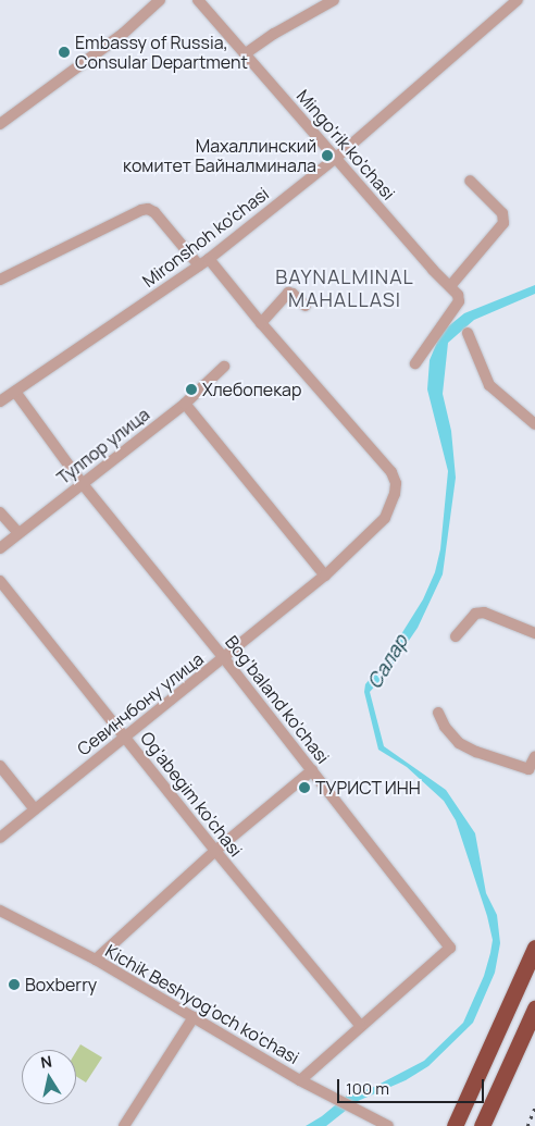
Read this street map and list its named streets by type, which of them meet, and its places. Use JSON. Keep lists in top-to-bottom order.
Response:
{
  "streets": {
    "street": [
      "Mingo'rik ko'chasi",
      "Mironshoh ko'chasi",
      "Тулпор улица",
      "Bog'baland ko'chasi",
      "Севинчбону улица",
      "Og'abegim ko'chasi",
      "Kichik Beshyog'och ko'chasi"
    ]
  },
  "crossings": [
    ["Mingo'rik ko'chasi", "Mironshoh ko'chasi"],
    ["Mironshoh ko'chasi", "Bog'baland ko'chasi"],
    ["Тулпор улица", "Bog'baland ko'chasi"],
    ["Bog'baland ko'chasi", "Севинчбону улица"],
    ["Bog'baland ko'chasi", "Og'abegim ko'chasi"],
    ["Bog'baland ko'chasi", "Kichik Beshyog'och ko'chasi"],
    ["Севинчбону улица", "Og'abegim ko'chasi"]
  ],
  "districts": ["BAYNALMINAL MAHALLASI"],
  "water": ["Салар"],
  "places": [
    "Embassy of Russia, Consular Department",
    "Махаллинский комитет Байналминала",
    "Хлебопекар",
    "ТУРИСТ ИНН",
    "Boxberry"
  ],
  "scale_bar": "100 m",
  "north": "top"
}
